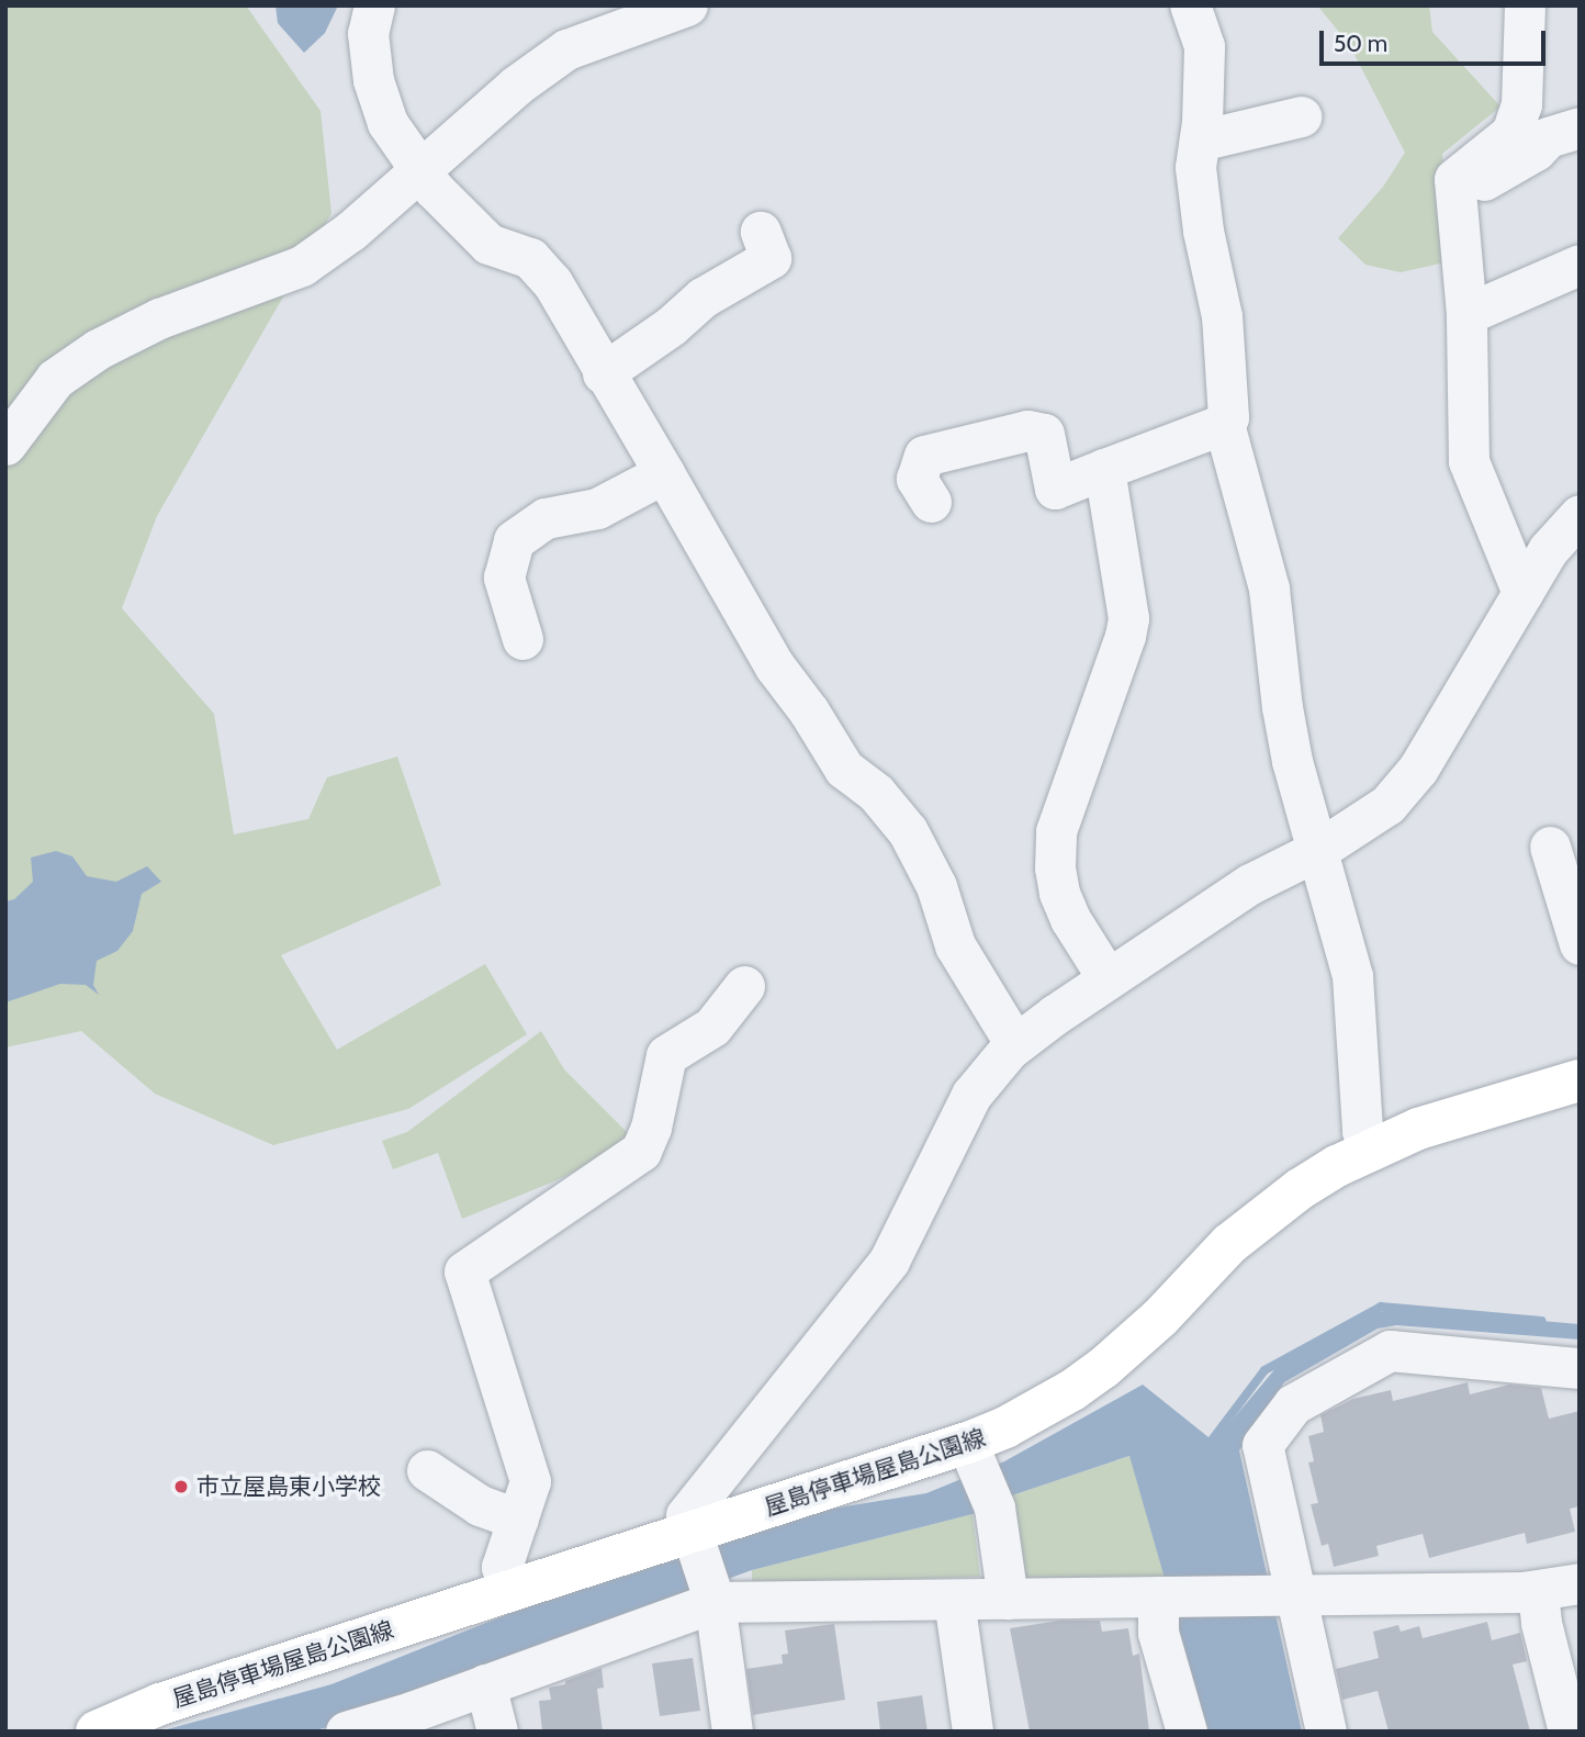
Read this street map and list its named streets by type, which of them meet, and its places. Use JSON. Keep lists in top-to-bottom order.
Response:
{
  "streets": {
    "main road": ["屋島停車場屋島公園線"]
  },
  "places": ["市立屋島東小学校"],
  "scale_bar": "50 m"
}
